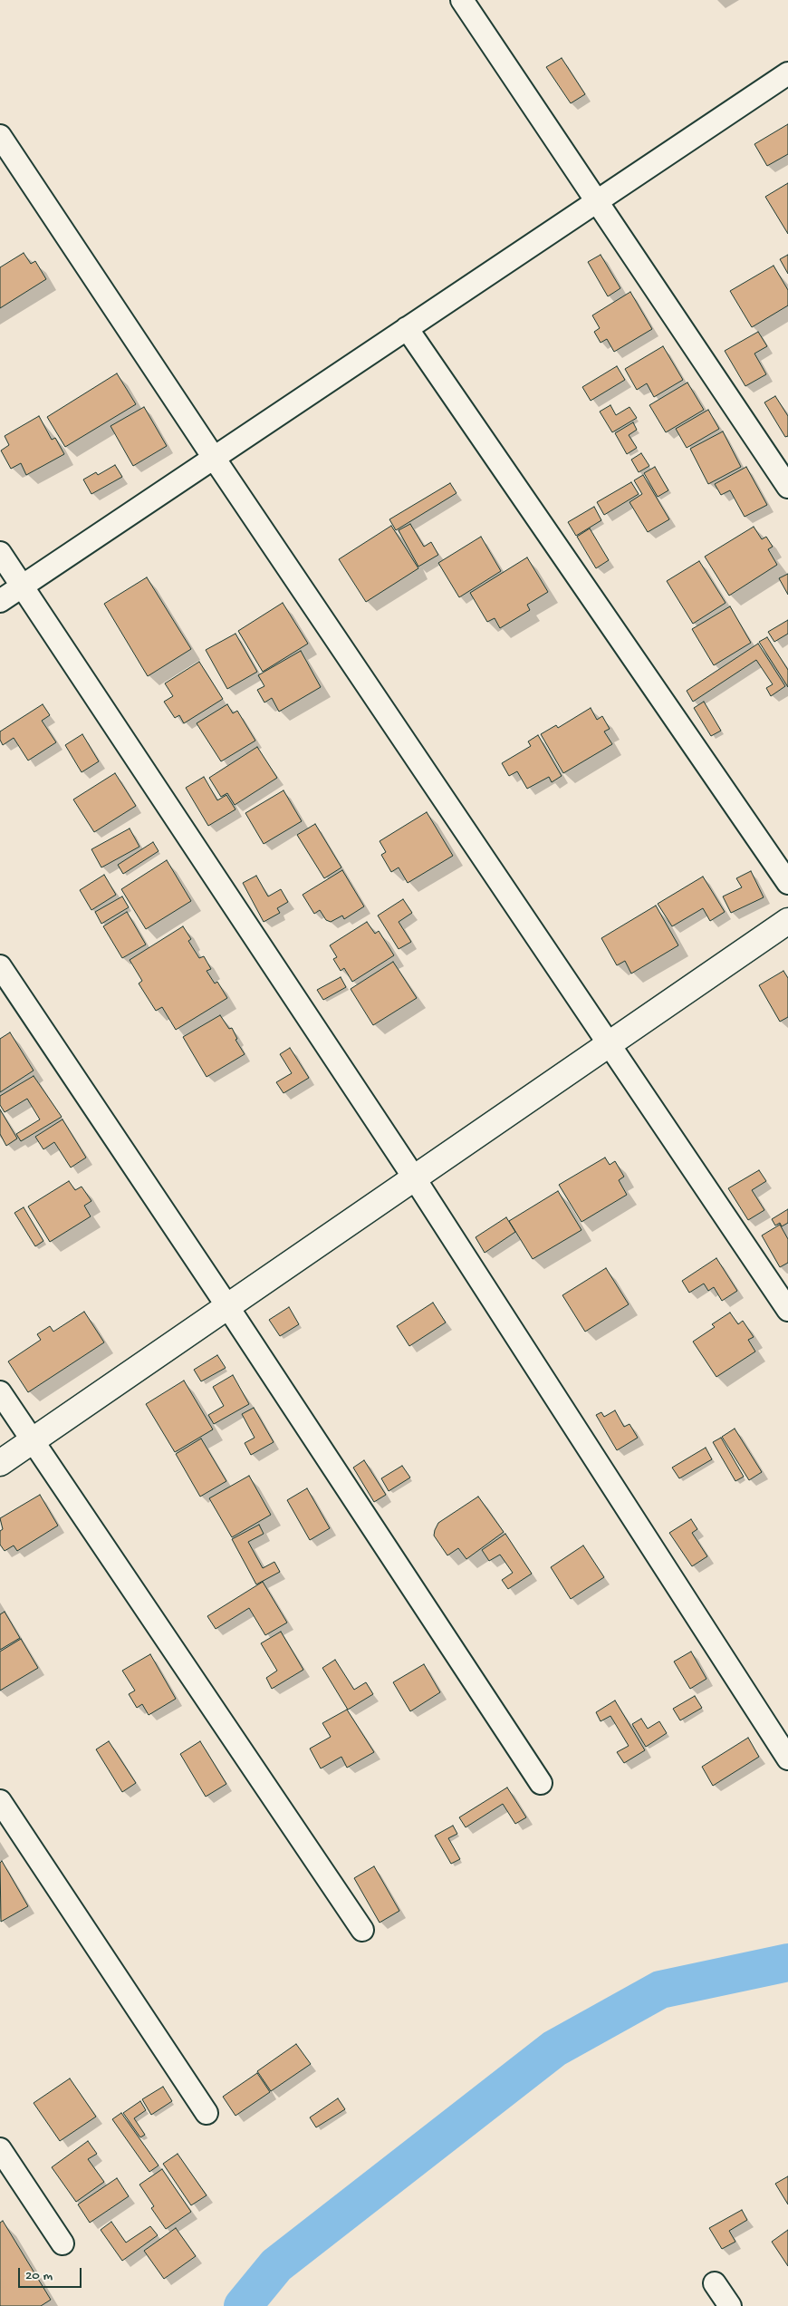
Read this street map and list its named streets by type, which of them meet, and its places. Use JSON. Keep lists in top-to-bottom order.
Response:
{
  "scale_bar": "20 m"
}
